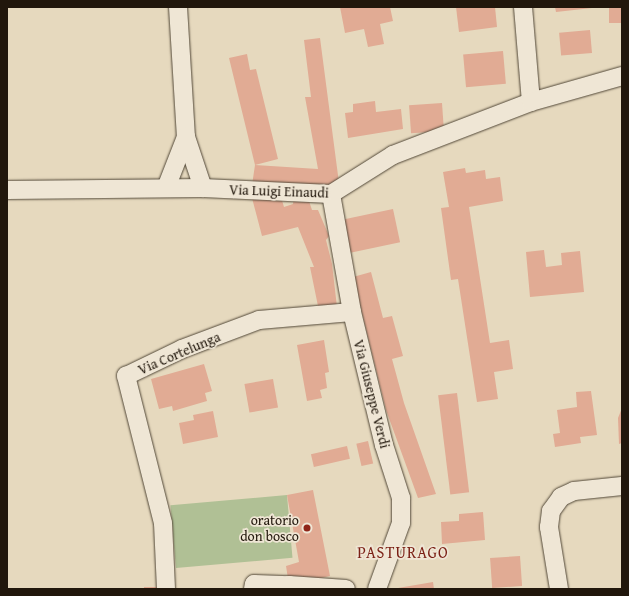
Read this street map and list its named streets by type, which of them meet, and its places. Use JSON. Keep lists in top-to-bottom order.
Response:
{
  "streets": {
    "street": ["Via Luigi Einaudi", "Via Cortelunga", "Via Giuseppe Verdi"]
  },
  "crossings": [
    ["Via Luigi Einaudi", "Via Giuseppe Verdi"],
    ["Via Cortelunga", "Via Giuseppe Verdi"]
  ],
  "districts": ["PASTURAGO"],
  "places": ["oratorio don bosco"]
}
